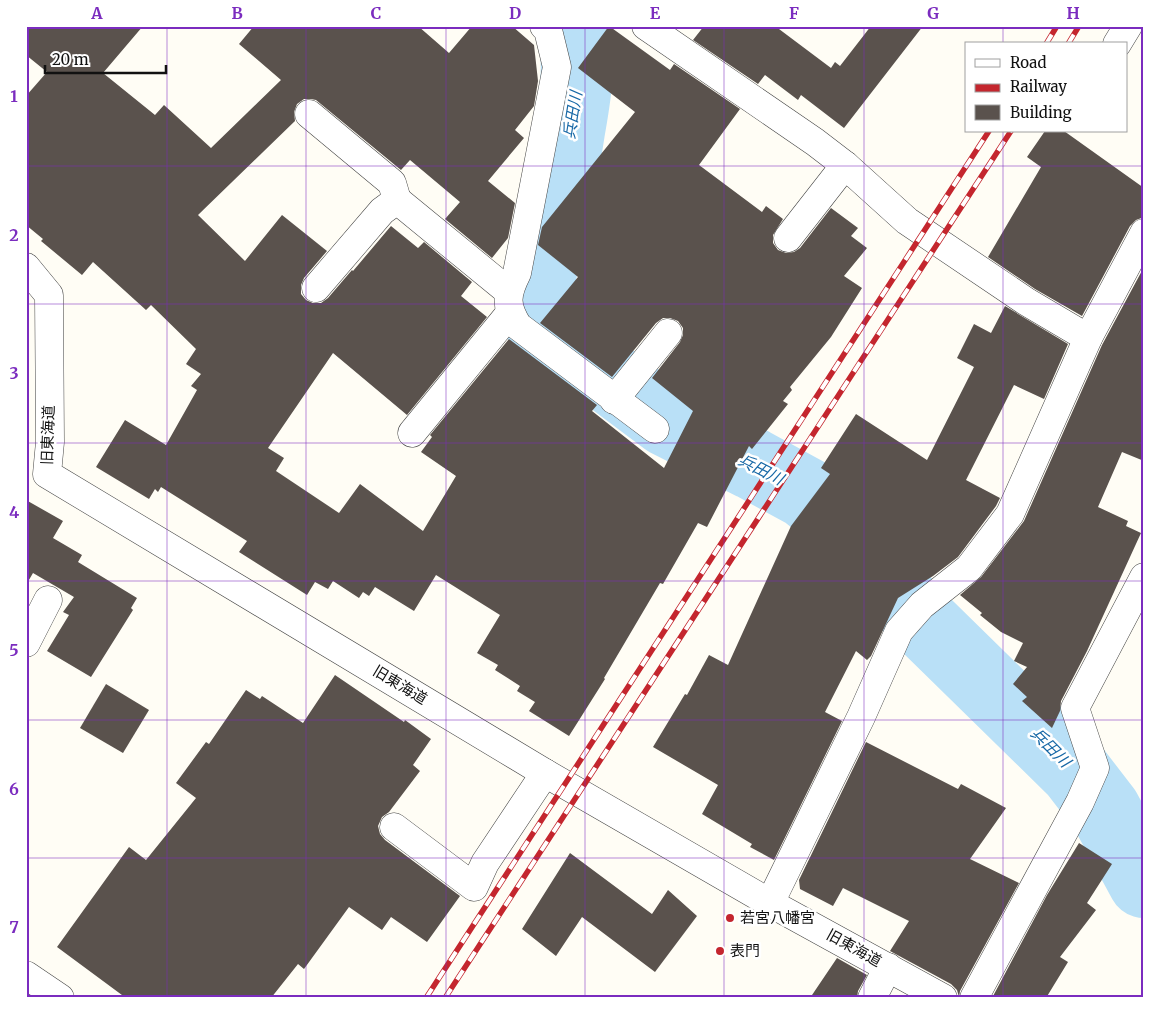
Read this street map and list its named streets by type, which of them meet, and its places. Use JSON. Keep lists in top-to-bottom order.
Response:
{
  "streets": {
    "street": ["旧東海道"]
  },
  "water": ["兵田川"],
  "places": ["若宮八幡宮", "表門"],
  "legend": ["Road", "Railway", "Building"],
  "scale_bar": "20 m",
  "grid": {
    "columns": [
      "A",
      "B",
      "C",
      "D",
      "E",
      "F",
      "G",
      "H"
    ],
    "rows": [
      "1",
      "2",
      "3",
      "4",
      "5",
      "6",
      "7"
    ]
  }
}
